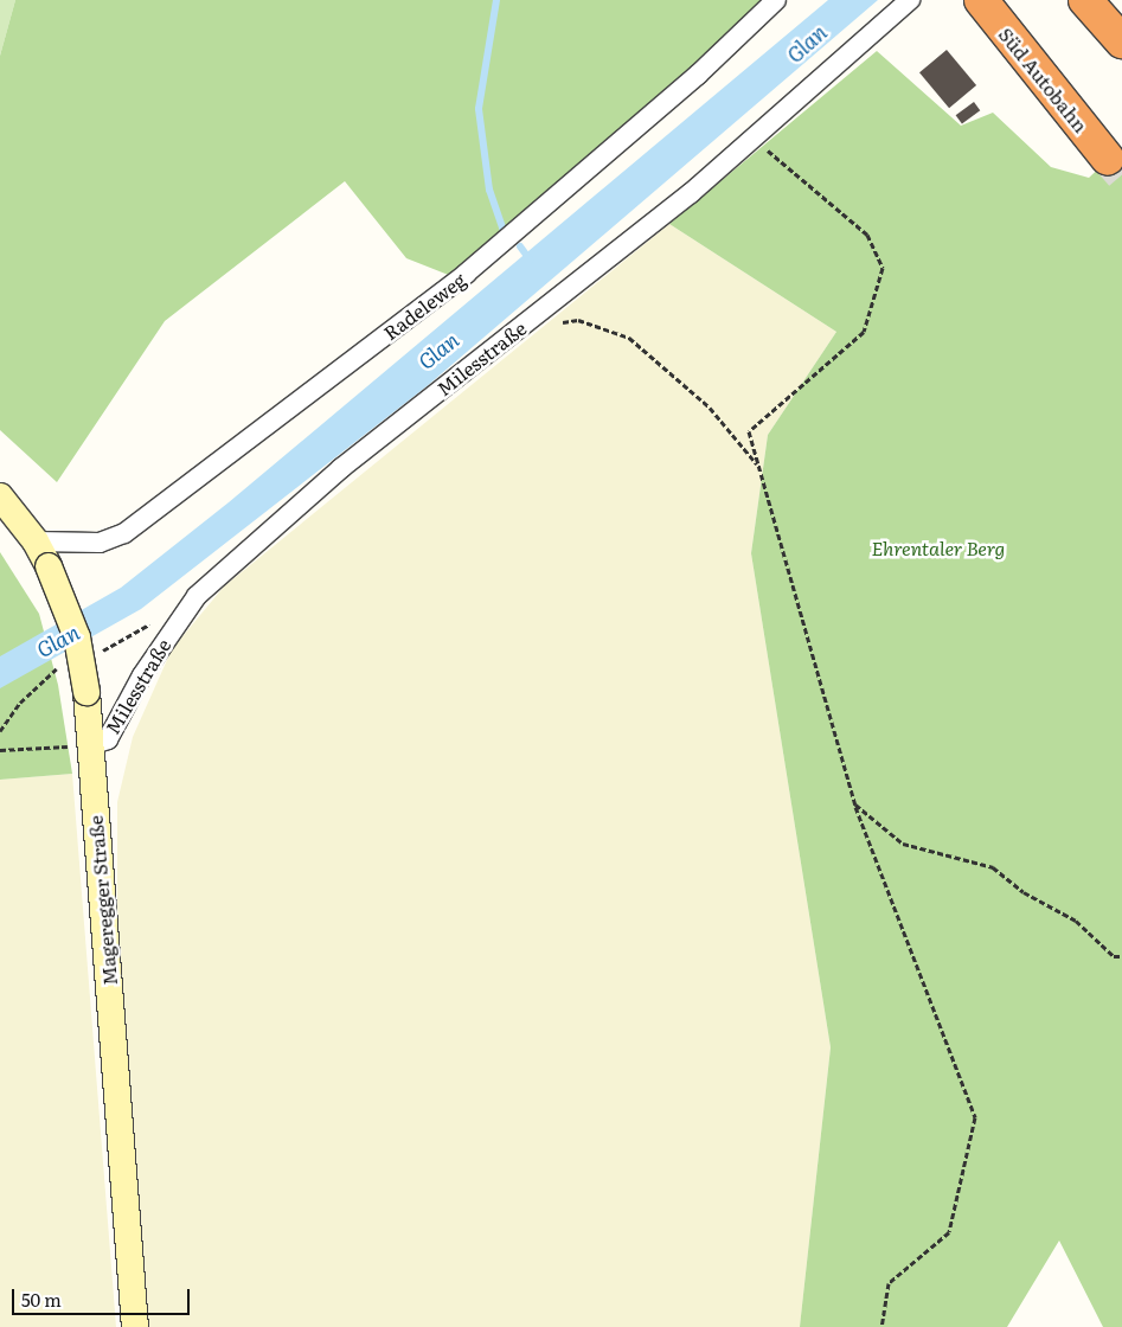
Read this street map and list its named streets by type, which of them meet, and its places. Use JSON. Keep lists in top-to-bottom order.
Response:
{
  "streets": {
    "highway": ["Süd Autobahn"],
    "street": ["Radeleweg", "Milesstraße", "Mageregger Straße"]
  },
  "crossings": [
    ["Radeleweg", "Mageregger Straße"],
    ["Milesstraße", "Mageregger Straße"]
  ],
  "water": ["Glan"],
  "parks": ["Ehrentaler Berg"],
  "scale_bar": "50 m"
}
